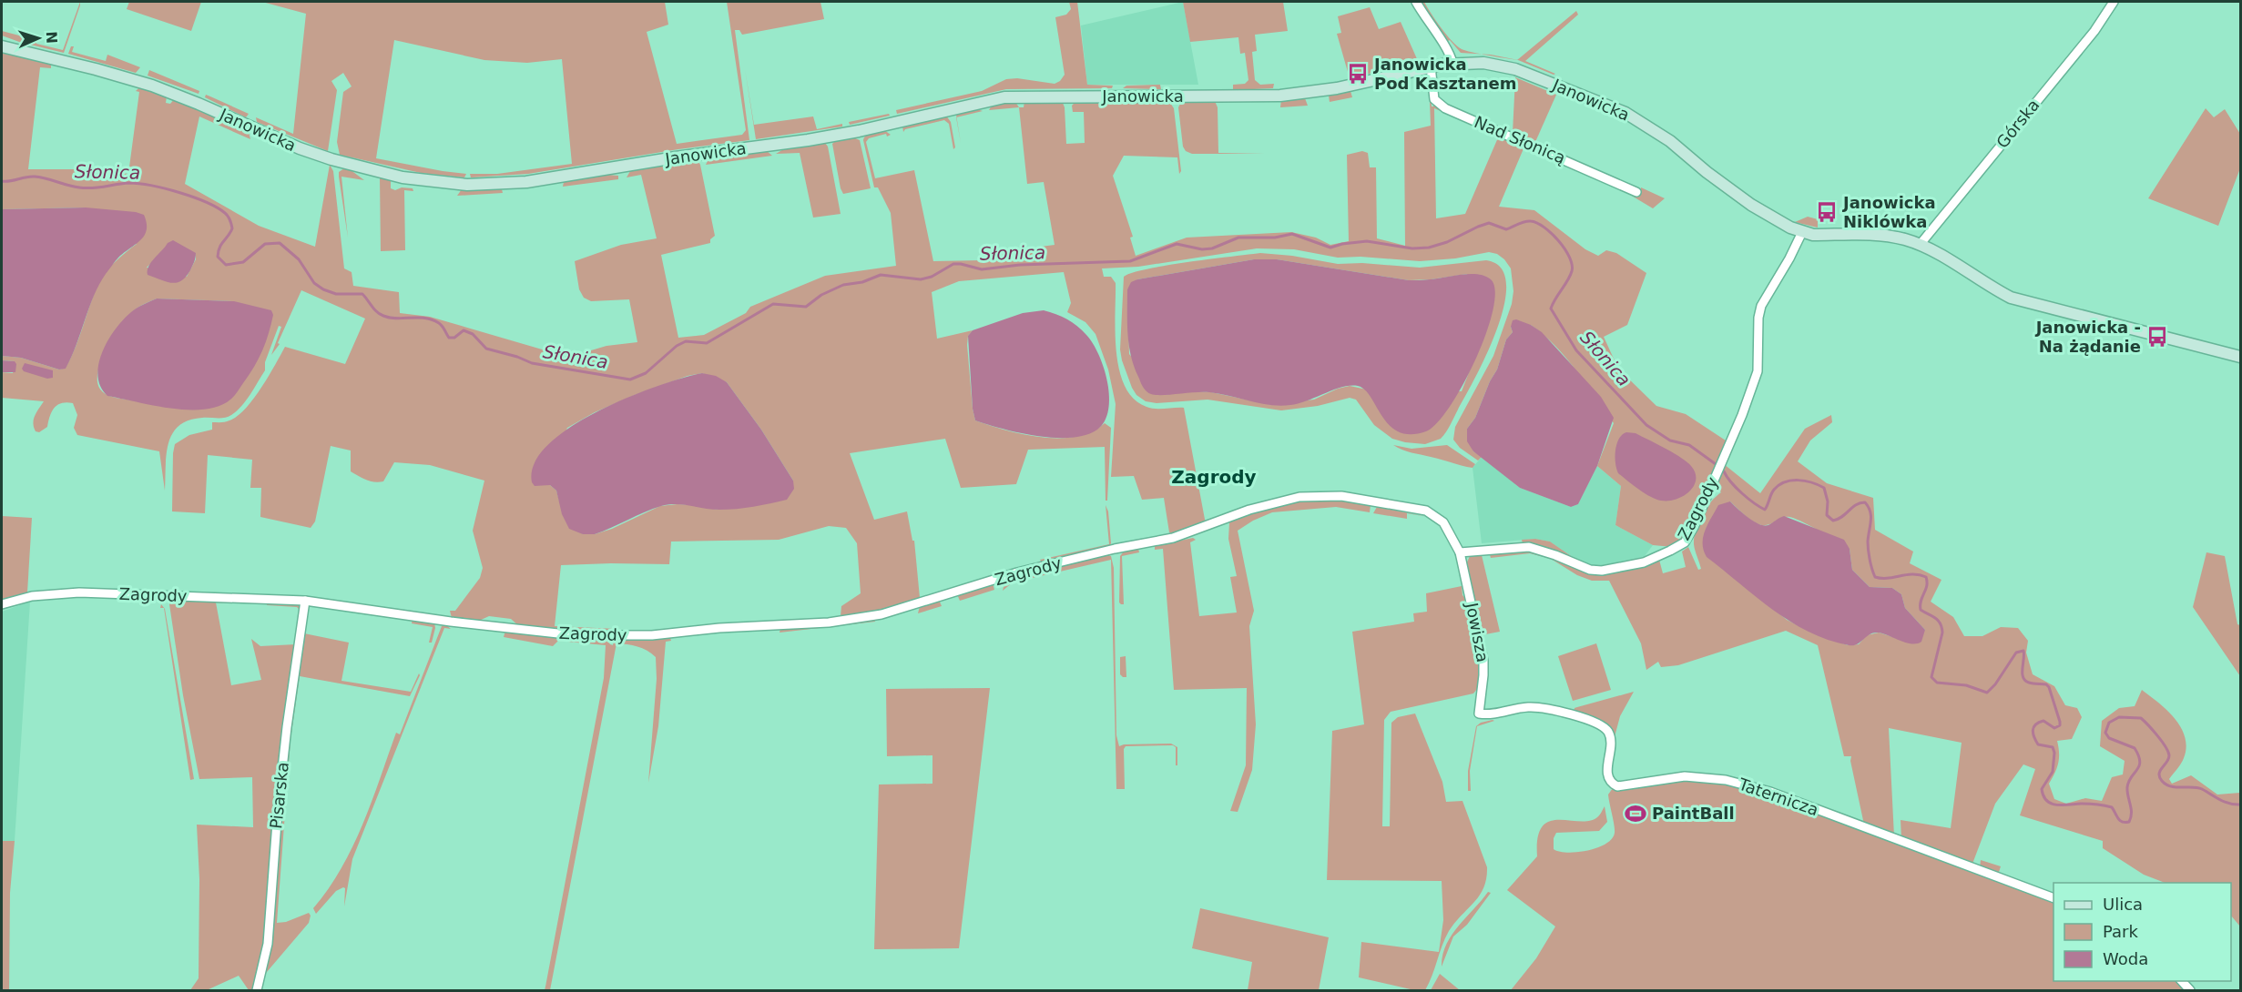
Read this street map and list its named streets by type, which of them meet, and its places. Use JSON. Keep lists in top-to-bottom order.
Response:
{
  "streets": {
    "street": [
      "Janowicka",
      "Górska",
      "Nad Słonicą",
      "Zagrody",
      "Jowisza",
      "Pisarska",
      "Taternicza"
    ]
  },
  "crossings": [
    ["Janowicka", "Górska"],
    ["Janowicka", "Nad Słonicą"],
    ["Janowicka", "Zagrody"],
    ["Zagrody", "Jowisza"],
    ["Zagrody", "Pisarska"],
    ["Jowisza", "Taternicza"]
  ],
  "districts": ["Zagrody"],
  "water": ["Słonica"],
  "places": {
    "bus stop": ["Janowicka Pod Kasztanem", "Janowicka Niklówka", "Janowicka - Na żądanie"],
    "sports": ["PaintBall"]
  },
  "legend": ["Ulica", "Park", "Woda"],
  "north": "right"
}
